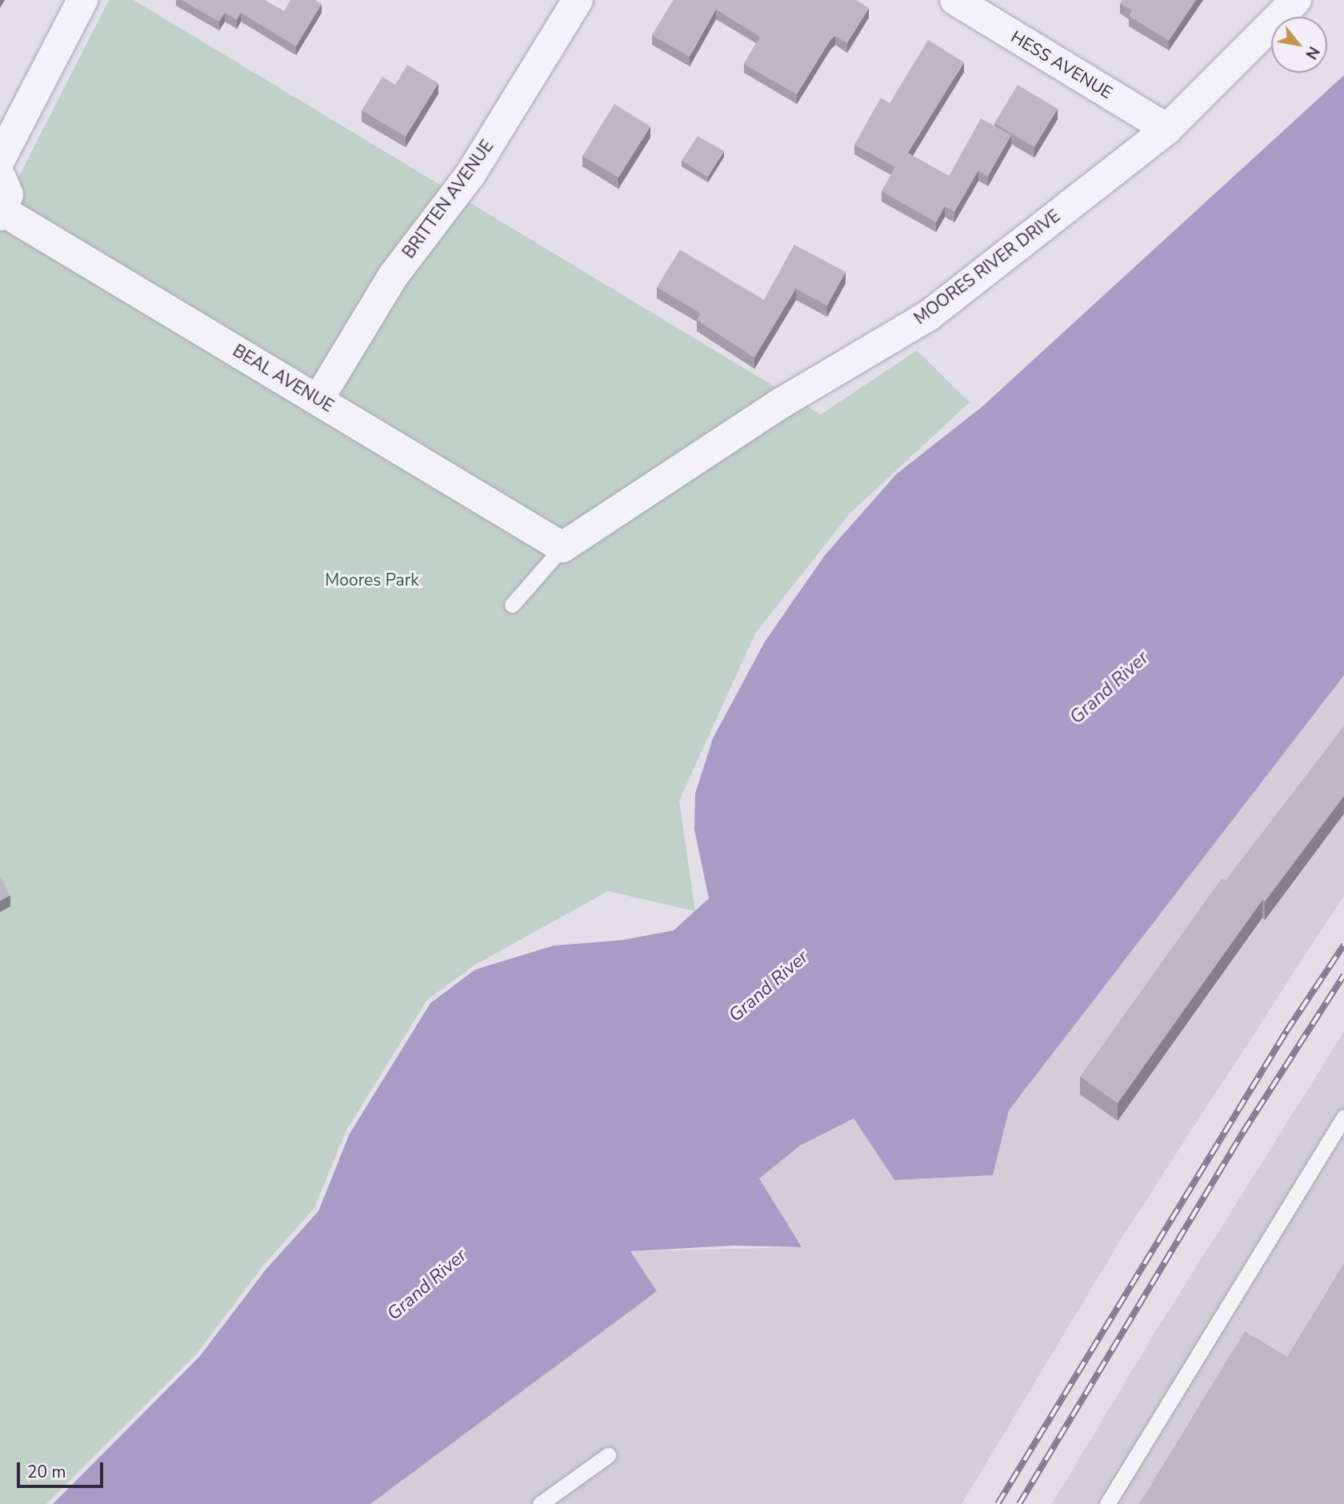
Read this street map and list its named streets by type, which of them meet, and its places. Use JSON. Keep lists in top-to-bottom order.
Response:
{
  "streets": {
    "street": [
      "HESS AVENUE",
      "BRITTEN AVENUE",
      "MOORES RIVER DRIVE",
      "BEAL AVENUE"
    ]
  },
  "crossings": [
    ["HESS AVENUE", "MOORES RIVER DRIVE"],
    ["BRITTEN AVENUE", "BEAL AVENUE"],
    ["MOORES RIVER DRIVE", "BEAL AVENUE"]
  ],
  "water": ["Grand River"],
  "parks": ["Moores Park"],
  "scale_bar": "20 m",
  "north": "bottom right"
}
